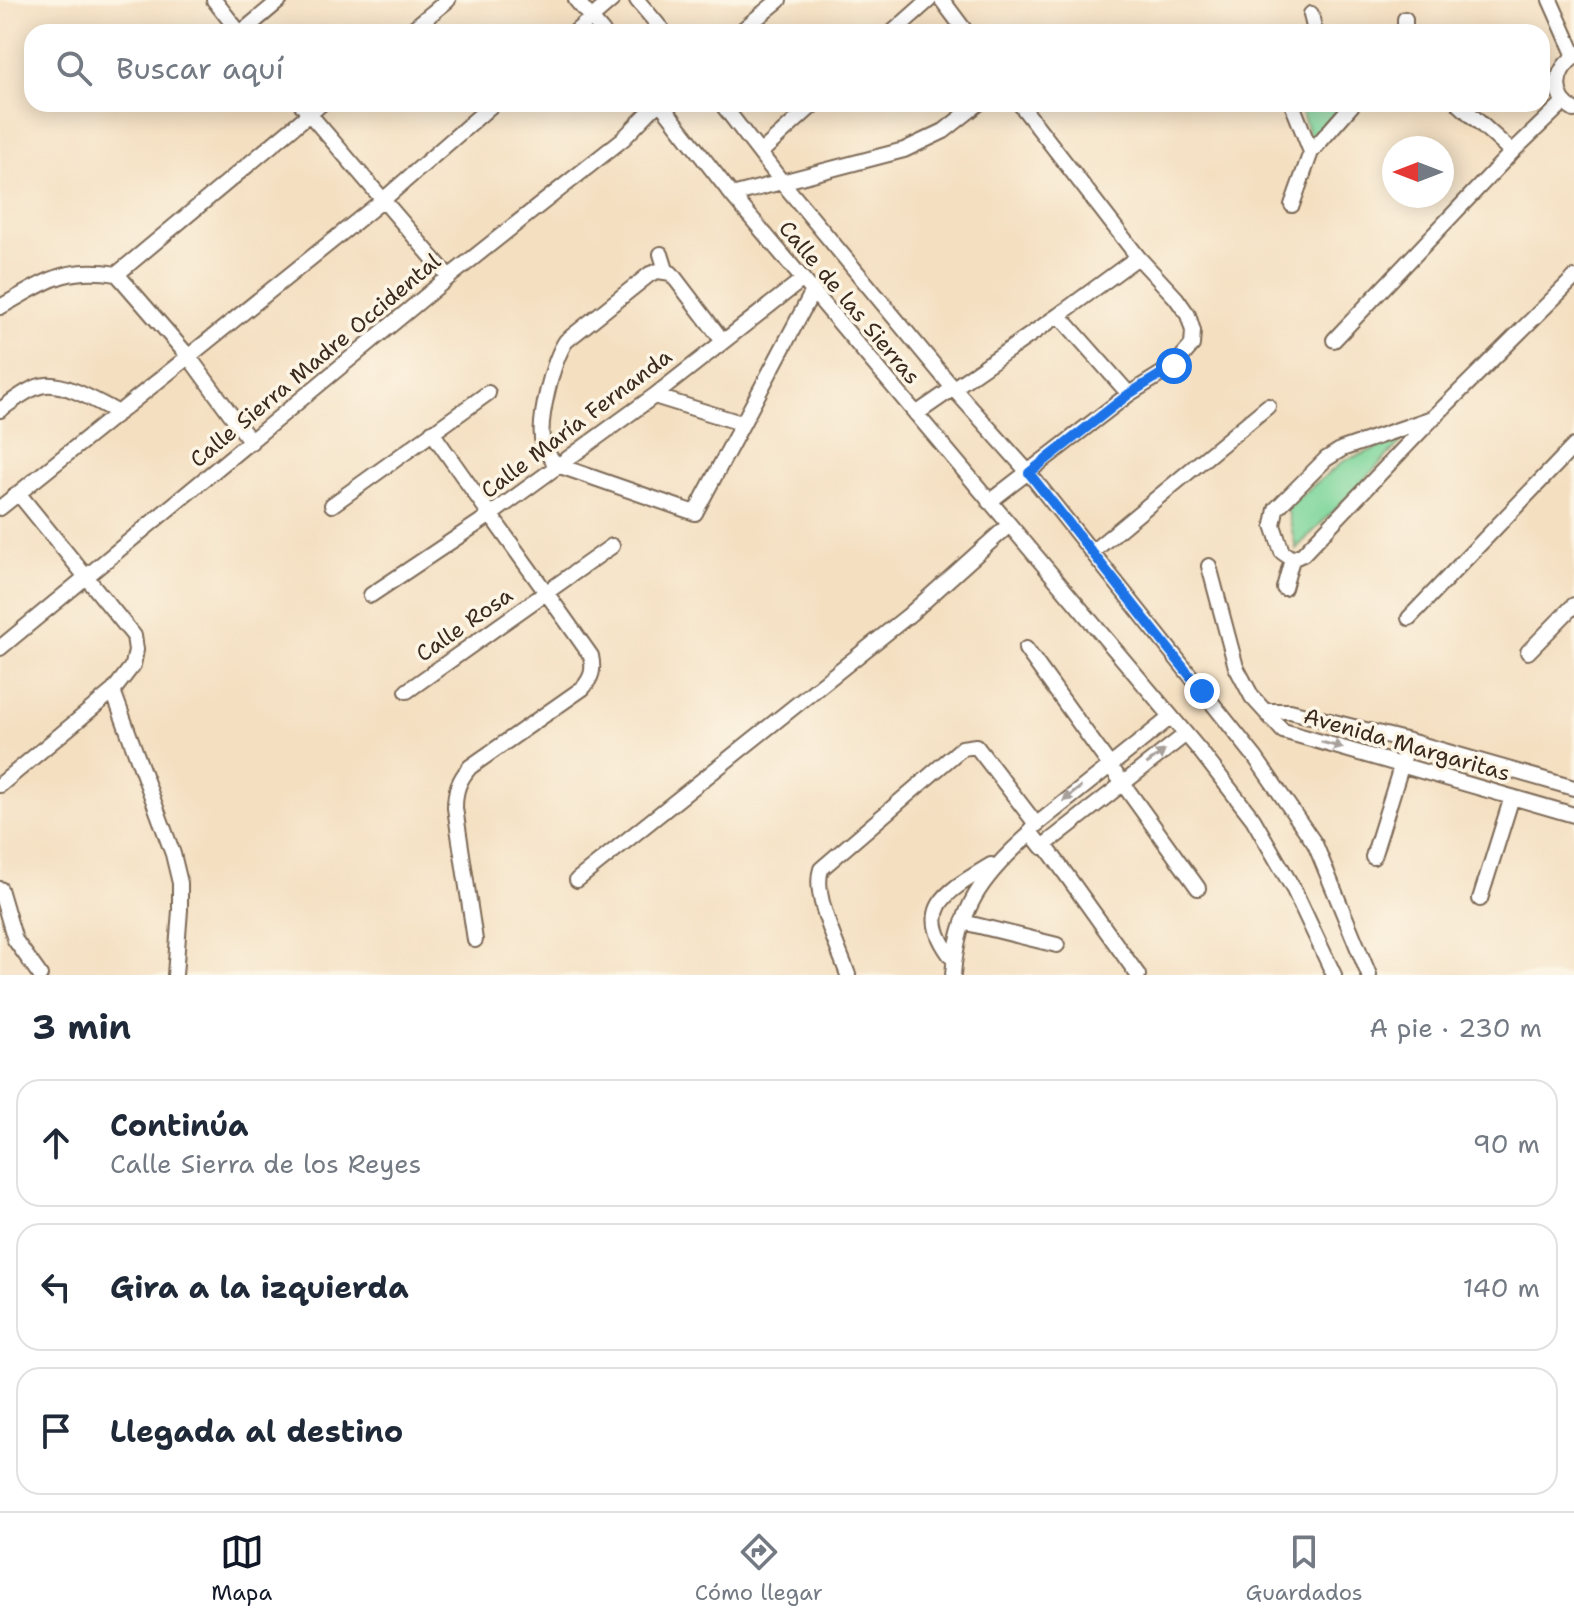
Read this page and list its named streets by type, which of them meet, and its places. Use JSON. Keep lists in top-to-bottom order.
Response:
{
  "streets": {
    "street": [
      "Calle de las Sierras",
      "Calle Sierra Madre Occidental",
      "Calle María Fernanda",
      "Calle Rosa",
      "Avenida Margaritas"
    ]
  },
  "crossings": [
    ["Calle de las Sierras", "Calle María Fernanda"]
  ],
  "north": "left",
  "page": {
    "search": "Buscar aquí",
    "heading": ["3 min", "A pie · 230 m"],
    "list": [
      ["Continúa", "Calle Sierra de los Reyes", "90 m"],
      ["Gira a la izquierda", "140 m"],
      "Llegada al destino"
    ],
    "nav": ["Mapa", "Cómo llegar", "Guardados"]
  }
}
